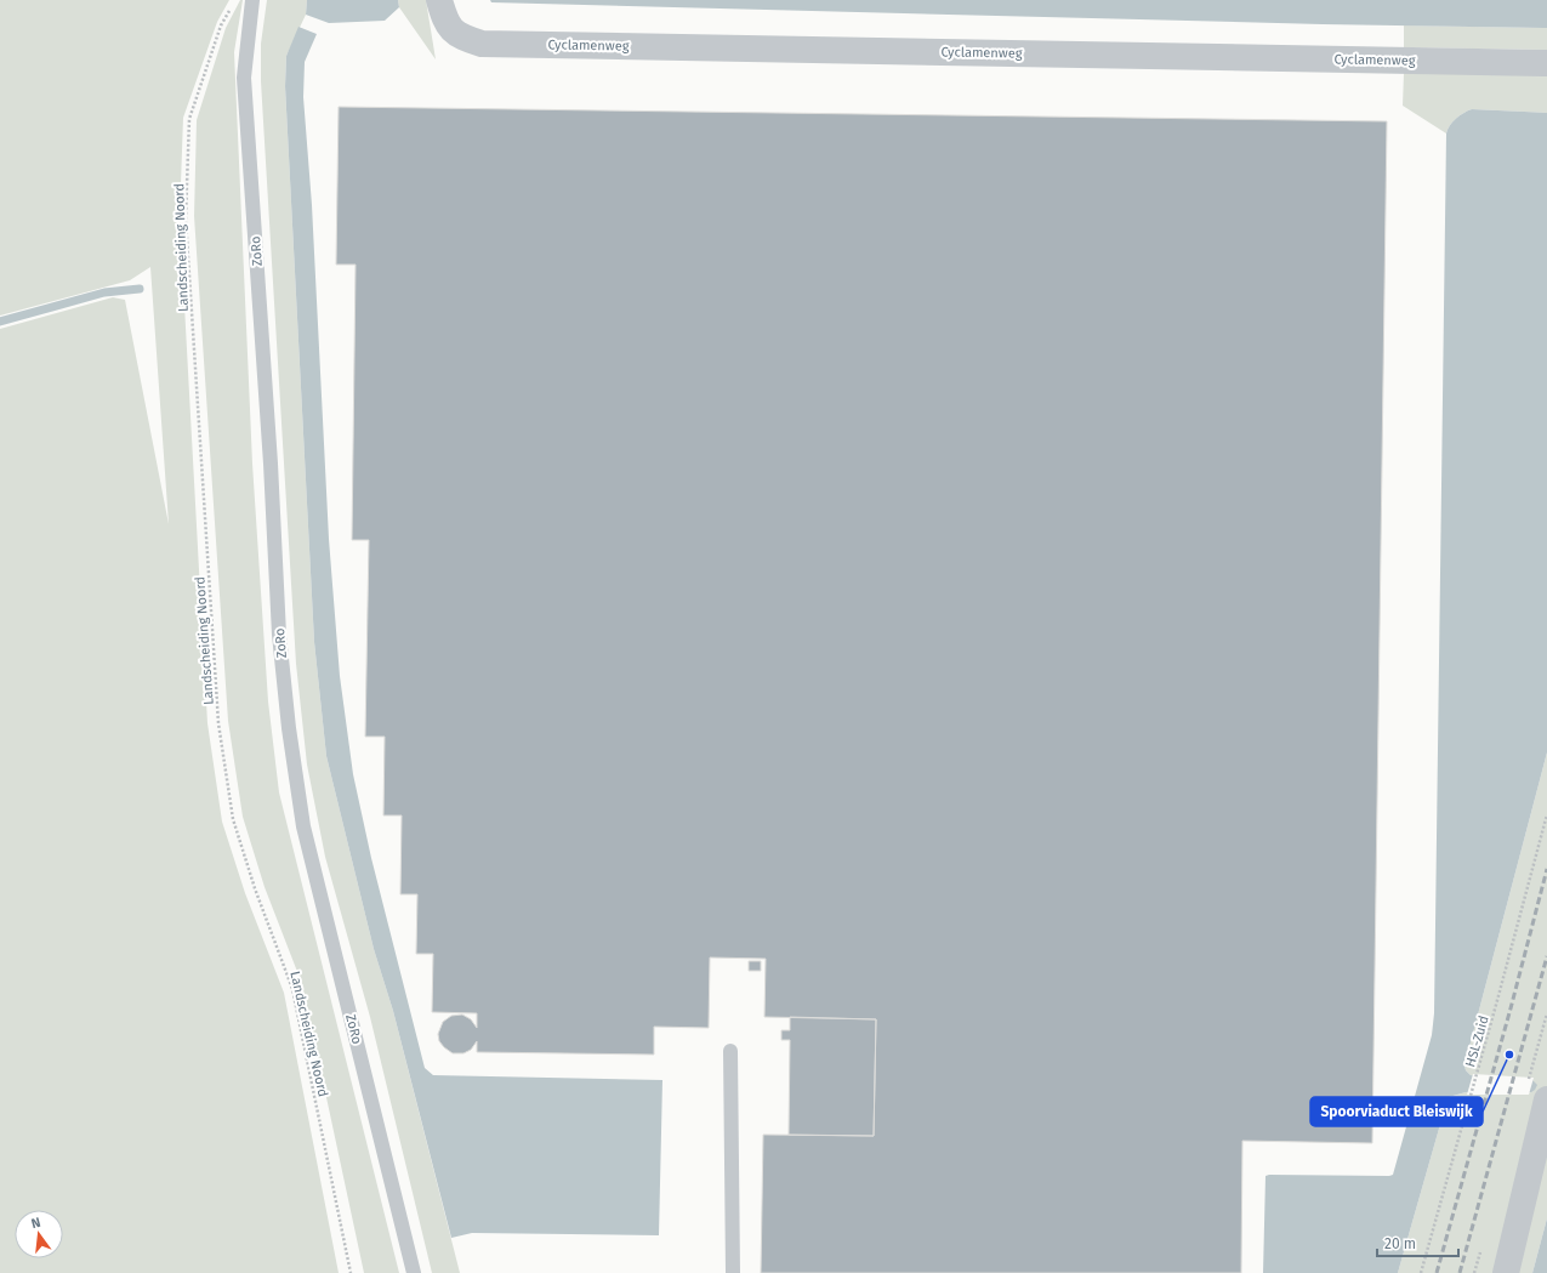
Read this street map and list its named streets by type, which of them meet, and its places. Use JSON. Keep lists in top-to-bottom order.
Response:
{
  "streets": {
    "street": ["Cyclamenweg"],
    "lane": ["ZoRo"],
    "path": ["Landscheiding Noord", "HSL-Zuid"]
  },
  "places": ["Spoorviaduct Bleiswijk"],
  "scale_bar": "20 m",
  "north": "top"
}
